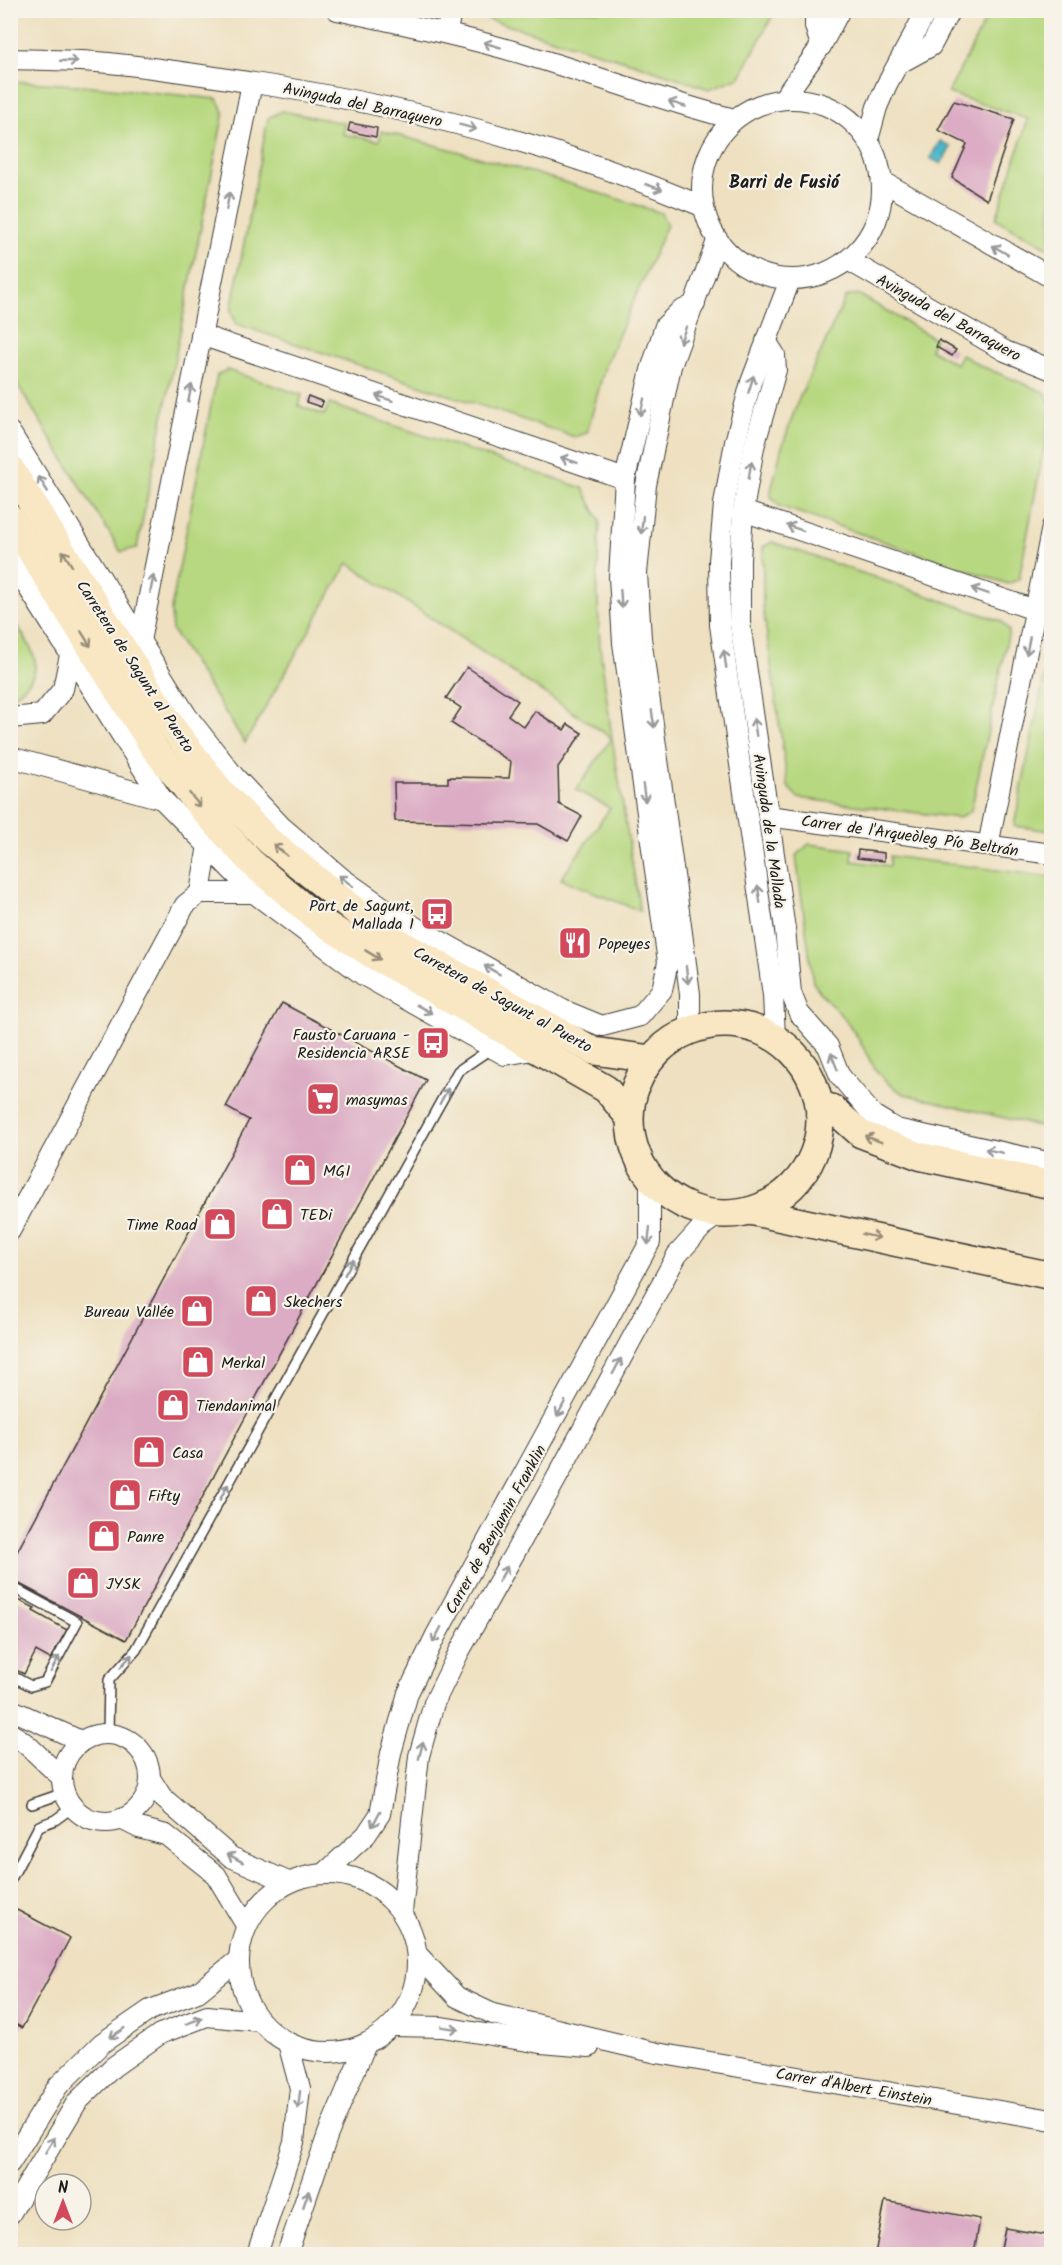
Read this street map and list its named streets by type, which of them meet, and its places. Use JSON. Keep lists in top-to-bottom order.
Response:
{
  "streets": {
    "street": [
      "Avinguda del Barraquero",
      "Carretera de Sagunt al Puerto",
      "Avinguda de la Mallada",
      "Carrer de l'Arqueòleg Pío Beltrán",
      "Carrer de Benjamin Franklin",
      "Carrer d'Albert Einstein"
    ]
  },
  "crossings": [
    ["Avinguda del Barraquero", "Avinguda de la Mallada"],
    ["Carretera de Sagunt al Puerto", "Avinguda de la Mallada"],
    ["Carretera de Sagunt al Puerto", "Carrer de Benjamin Franklin"],
    ["Avinguda de la Mallada", "Carrer de l'Arqueòleg Pío Beltrán"],
    ["Avinguda de la Mallada", "Carrer de Benjamin Franklin"],
    ["Carrer de Benjamin Franklin", "Carrer d'Albert Einstein"]
  ],
  "districts": ["Barri de Fusió"],
  "places": {
    "bus stop": ["Port de Sagunt, Mallada 1", "Fausto Caruana - Residencia ARSE"],
    "restaurant": ["Popeyes"],
    "supermarket": ["masymas"],
    "shop": [
      "MGI",
      "TEDi",
      "Time Road",
      "Skechers",
      "Bureau Vallée",
      "Merkal",
      "Tiendanimal",
      "Casa",
      "Fifty",
      "Panre",
      "JYSK"
    ]
  },
  "north": "top"
}
